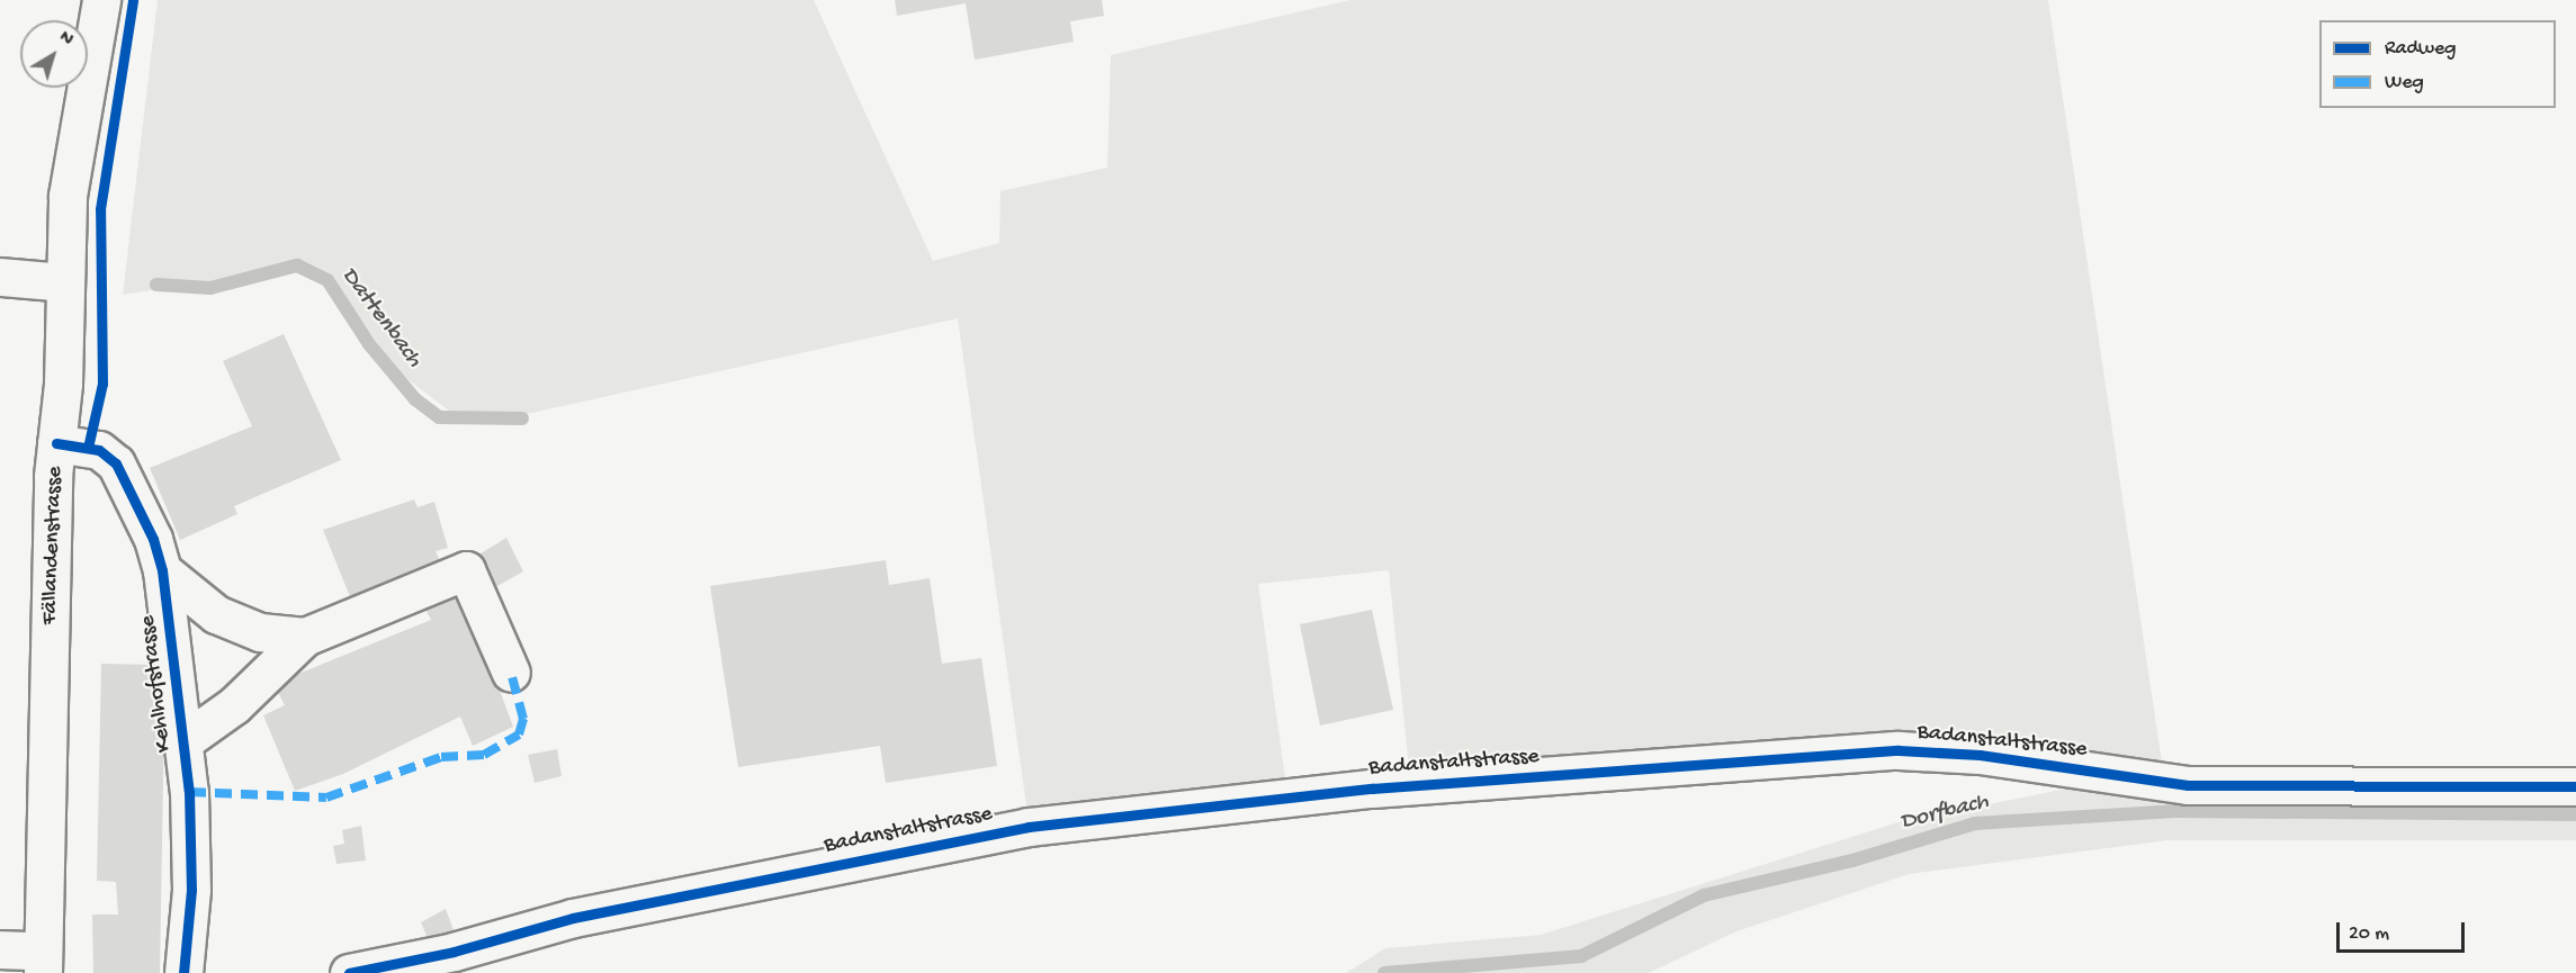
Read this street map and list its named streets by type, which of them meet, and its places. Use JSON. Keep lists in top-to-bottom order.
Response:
{
  "streets": {
    "street": ["Fällandenstrasse", "Kehlhofstrasse", "Badanstaltstrasse"]
  },
  "crossings": [
    ["Fällandenstrasse", "Kehlhofstrasse"]
  ],
  "water": ["Dattenbach", "Dorfbach"],
  "legend": ["Radweg", "Weg"],
  "scale_bar": "20 m",
  "north": "top right"
}
